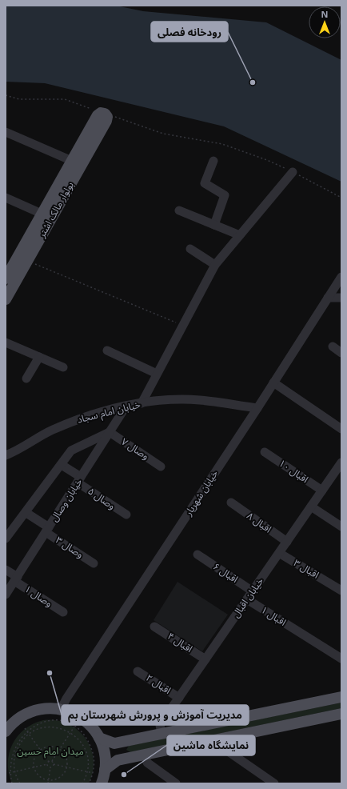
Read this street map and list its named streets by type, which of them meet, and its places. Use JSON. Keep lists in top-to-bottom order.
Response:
{
  "streets": {
    "main road": ["بولوار مالک اشتر"],
    "street": [
      "خیابان امام سجاد",
      "وصال ۷",
      "اقبال ۱۰",
      "خیابان شهریار",
      "وصال ۵",
      "خیابان وصال",
      "اقبال ۸",
      "وصال ۳",
      "اقبال ۳",
      "اقبال ۶",
      "وصال ۱",
      "خیابان اقبال",
      "اقبال ۱",
      "اقبال ۴",
      "اقبال ۲"
    ]
  },
  "crossings": [
    ["خیابان امام سجاد", "خیابان شهریار"],
    ["خیابان امام سجاد", "خیابان وصال"],
    ["وصال ۷", "خیابان وصال"],
    ["اقبال ۱۰", "خیابان اقبال"],
    ["وصال ۵", "خیابان وصال"],
    ["خیابان وصال", "وصال ۳"],
    ["خیابان وصال", "وصال ۱"],
    ["اقبال ۸", "خیابان اقبال"],
    ["اقبال ۳", "خیابان اقبال"],
    ["اقبال ۶", "خیابان اقبال"],
    ["خیابان اقبال", "اقبال ۱"],
    ["خیابان اقبال", "اقبال ۴"],
    ["خیابان اقبال", "اقبال ۲"]
  ],
  "parks": ["میدان امام حسین"],
  "places": ["رودخانه فصلی", "مدیریت آموزش و پرورش شهرستان بم", "نمایشگاه ماشین"],
  "north": "top"
}
